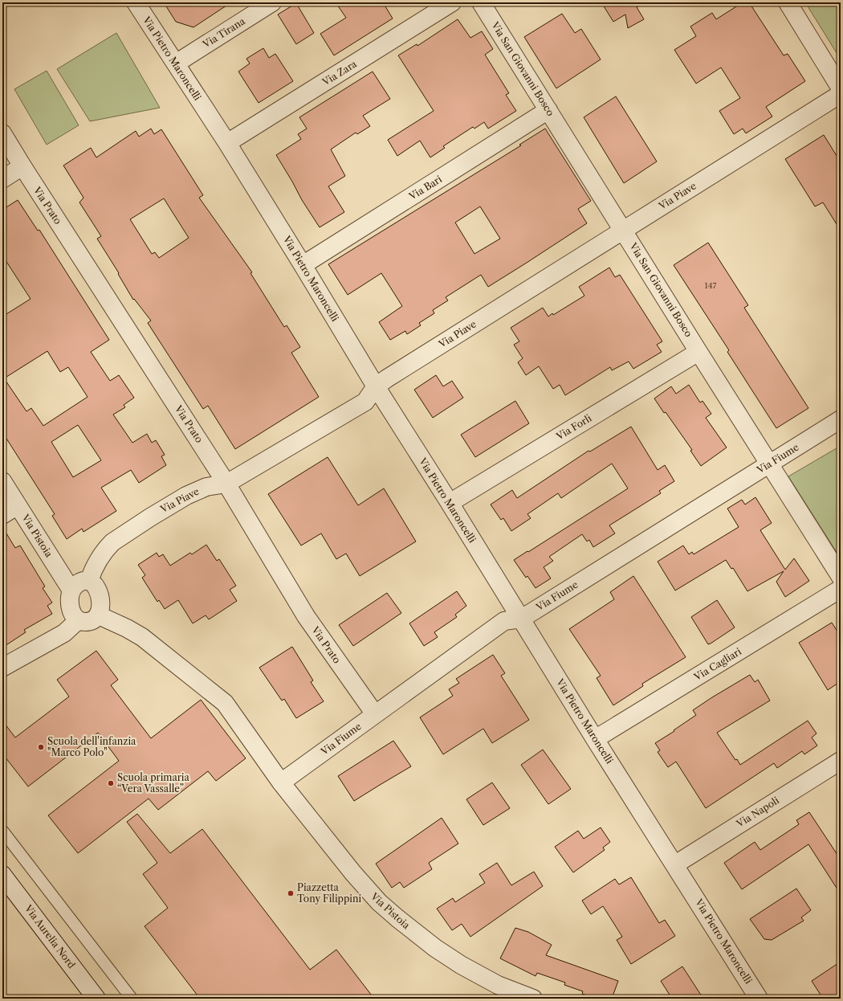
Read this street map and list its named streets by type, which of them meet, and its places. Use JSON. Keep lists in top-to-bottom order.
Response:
{
  "streets": {
    "street": [
      "Via Tirana",
      "Via Pietro Maroncelli",
      "Via San Giovanni Bosco",
      "Via Zara",
      "Via Bari",
      "Via Piave",
      "Via Prato",
      "Via Forlì",
      "Via Fiume",
      "Via Pistoia",
      "Via Cagliari",
      "Via Napoli",
      "Via Aurelia Nord"
    ]
  },
  "crossings": [
    ["Via Tirana", "Via Pietro Maroncelli"],
    ["Via Pietro Maroncelli", "Via Zara"],
    ["Via Pietro Maroncelli", "Via Bari"],
    ["Via Pietro Maroncelli", "Via Piave"],
    ["Via Pietro Maroncelli", "Via Forlì"],
    ["Via Pietro Maroncelli", "Via Fiume"],
    ["Via Pietro Maroncelli", "Via Cagliari"],
    ["Via Pietro Maroncelli", "Via Napoli"],
    ["Via San Giovanni Bosco", "Via Bari"],
    ["Via San Giovanni Bosco", "Via Piave"],
    ["Via San Giovanni Bosco", "Via Forlì"],
    ["Via San Giovanni Bosco", "Via Fiume"],
    ["Via Piave", "Via Prato"],
    ["Via Piave", "Via Pistoia"],
    ["Via Prato", "Via Fiume"],
    ["Via Fiume", "Via Pistoia"]
  ],
  "places": ["Scuola dell'infanzia \"Marco Polo\"", "Scuola primaria “Vera Vassalle”", "Piazzetta Tony Filippini"],
  "house_numbers": ["147"]
}
